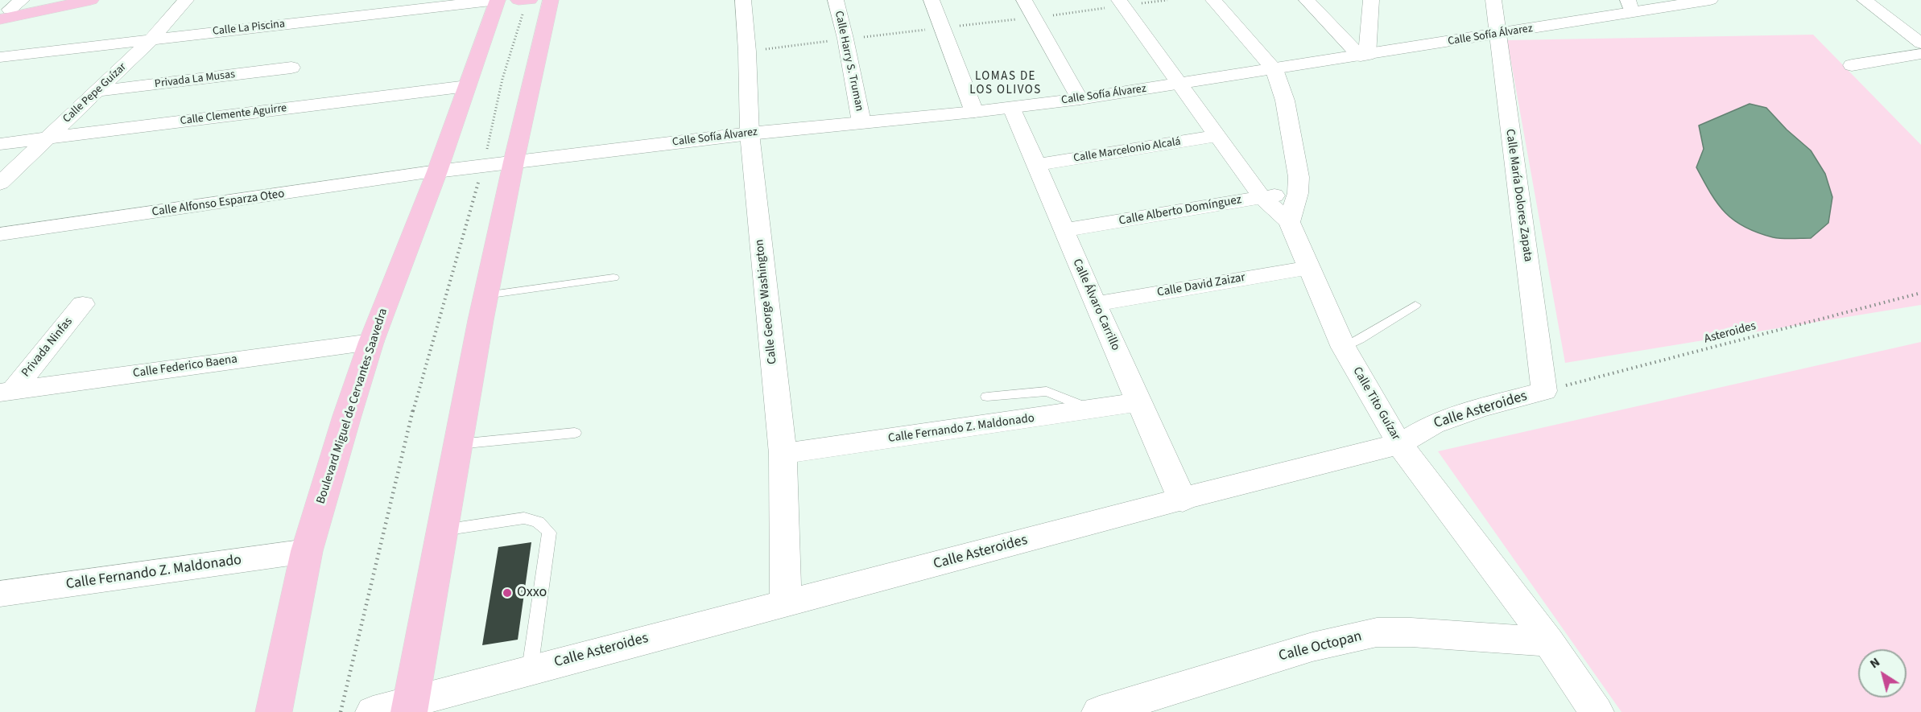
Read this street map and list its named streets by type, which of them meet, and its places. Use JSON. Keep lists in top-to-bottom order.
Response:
{
  "streets": {
    "main road": ["Boulevard Miguel de Cervantes Saavedra"],
    "street": [
      "Calle La Piscina",
      "Calle Sofía Álvarez",
      "Calle Harry S. Truman",
      "Privada La Musas",
      "Calle Pepe Guízar",
      "Calle Clemente Aguirre",
      "Calle Marcelonio Alcalá",
      "Calle María Dolores Zapata",
      "Calle Alfonso Esparza Oteo",
      "Calle Alberto Domínguez",
      "Calle David Zaizar",
      "Calle George Washington",
      "Calle Álvaro Carrillo",
      "Privada Ninfas",
      "Calle Federico Baena",
      "Calle Tito Guízar",
      "Calle Asteroides",
      "Calle Fernando Z. Maldonado",
      "Calle Octopan"
    ],
    "path": ["Asteroides"]
  },
  "crossings": [
    ["Calle La Piscina", "Calle Pepe Guízar"],
    ["Calle La Piscina", "Boulevard Miguel de Cervantes Saavedra"],
    ["Calle Sofía Álvarez", "Calle Harry S. Truman"],
    ["Calle Sofía Álvarez", "Calle María Dolores Zapata"],
    ["Calle Sofía Álvarez", "Calle Alfonso Esparza Oteo"],
    ["Calle Sofía Álvarez", "Calle George Washington"],
    ["Calle Sofía Álvarez", "Calle Álvaro Carrillo"],
    ["Calle Sofía Álvarez", "Calle Tito Guízar"],
    ["Calle Sofía Álvarez", "Boulevard Miguel de Cervantes Saavedra"],
    ["Privada La Musas", "Calle Pepe Guízar"],
    ["Calle Pepe Guízar", "Calle Clemente Aguirre"],
    ["Calle Clemente Aguirre", "Boulevard Miguel de Cervantes Saavedra"],
    ["Calle Marcelonio Alcalá", "Calle Álvaro Carrillo"],
    ["Calle Marcelonio Alcalá", "Calle Tito Guízar"],
    ["Calle María Dolores Zapata", "Asteroides"],
    ["Calle María Dolores Zapata", "Calle Asteroides"],
    ["Calle Alfonso Esparza Oteo", "Boulevard Miguel de Cervantes Saavedra"],
    ["Calle Alberto Domínguez", "Calle Álvaro Carrillo"],
    ["Calle Alberto Domínguez", "Calle Tito Guízar"],
    ["Calle David Zaizar", "Calle Álvaro Carrillo"],
    ["Calle David Zaizar", "Calle Tito Guízar"],
    ["Calle George Washington", "Calle Asteroides"],
    ["Calle George Washington", "Calle Fernando Z. Maldonado"],
    ["Calle Álvaro Carrillo", "Calle Asteroides"],
    ["Calle Álvaro Carrillo", "Calle Fernando Z. Maldonado"],
    ["Asteroides", "Calle Asteroides"],
    ["Privada Ninfas", "Calle Federico Baena"],
    ["Calle Federico Baena", "Boulevard Miguel de Cervantes Saavedra"],
    ["Calle Tito Guízar", "Calle Asteroides"],
    ["Calle Tito Guízar", "Calle Octopan"],
    ["Boulevard Miguel de Cervantes Saavedra", "Calle Fernando Z. Maldonado"]
  ],
  "districts": ["LOMAS DE LOS OLIVOS"],
  "places": ["Oxxo"],
  "north": "top left"
}
